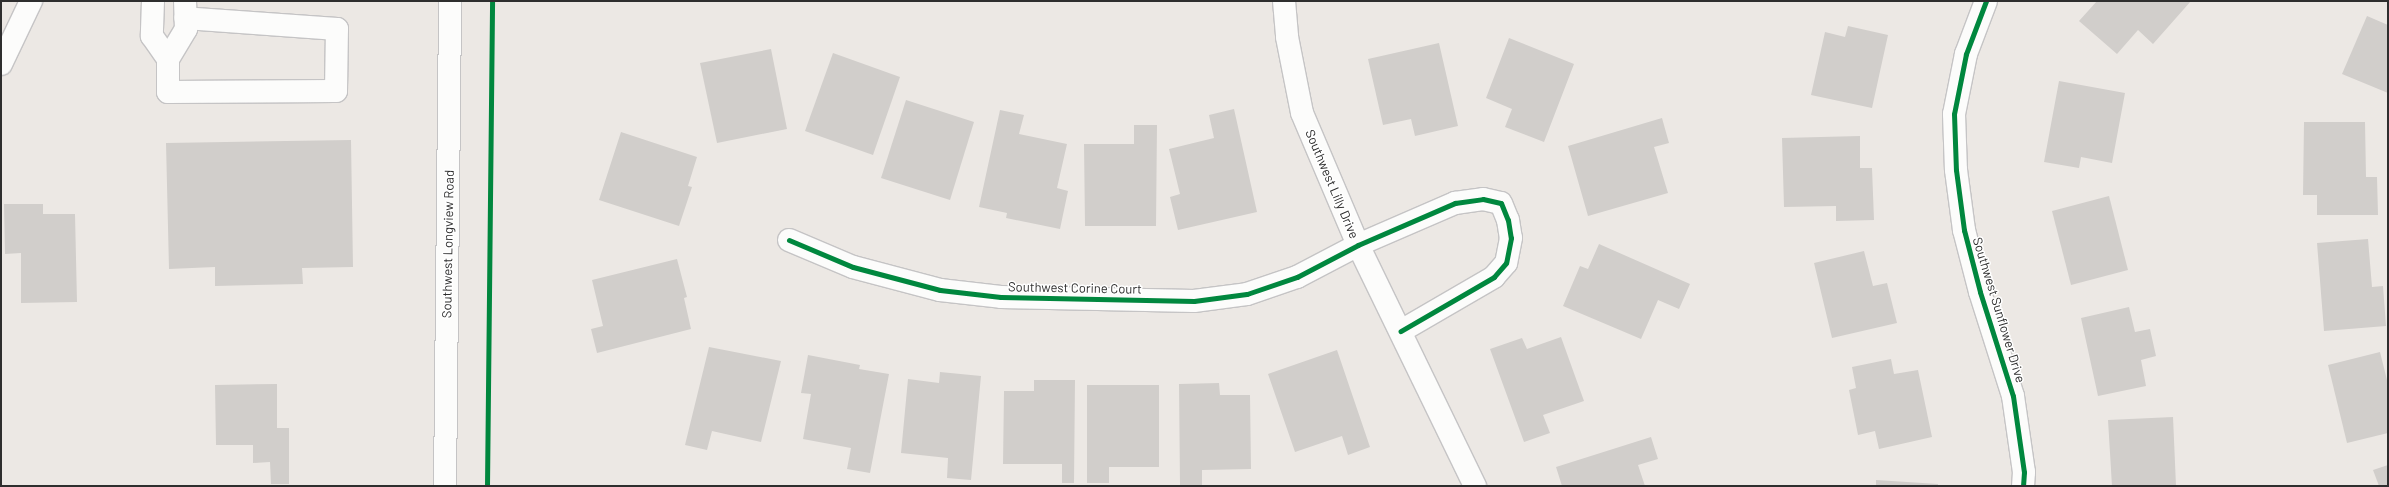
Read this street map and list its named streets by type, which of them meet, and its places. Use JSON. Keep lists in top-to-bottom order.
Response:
{
  "streets": {
    "street": [
      "Southwest Lilly Drive",
      "Southwest Longview Road",
      "Southwest Corine Court",
      "Southwest Sunflower Drive"
    ]
  },
  "crossings": [
    ["Southwest Lilly Drive", "Southwest Corine Court"]
  ]
}
